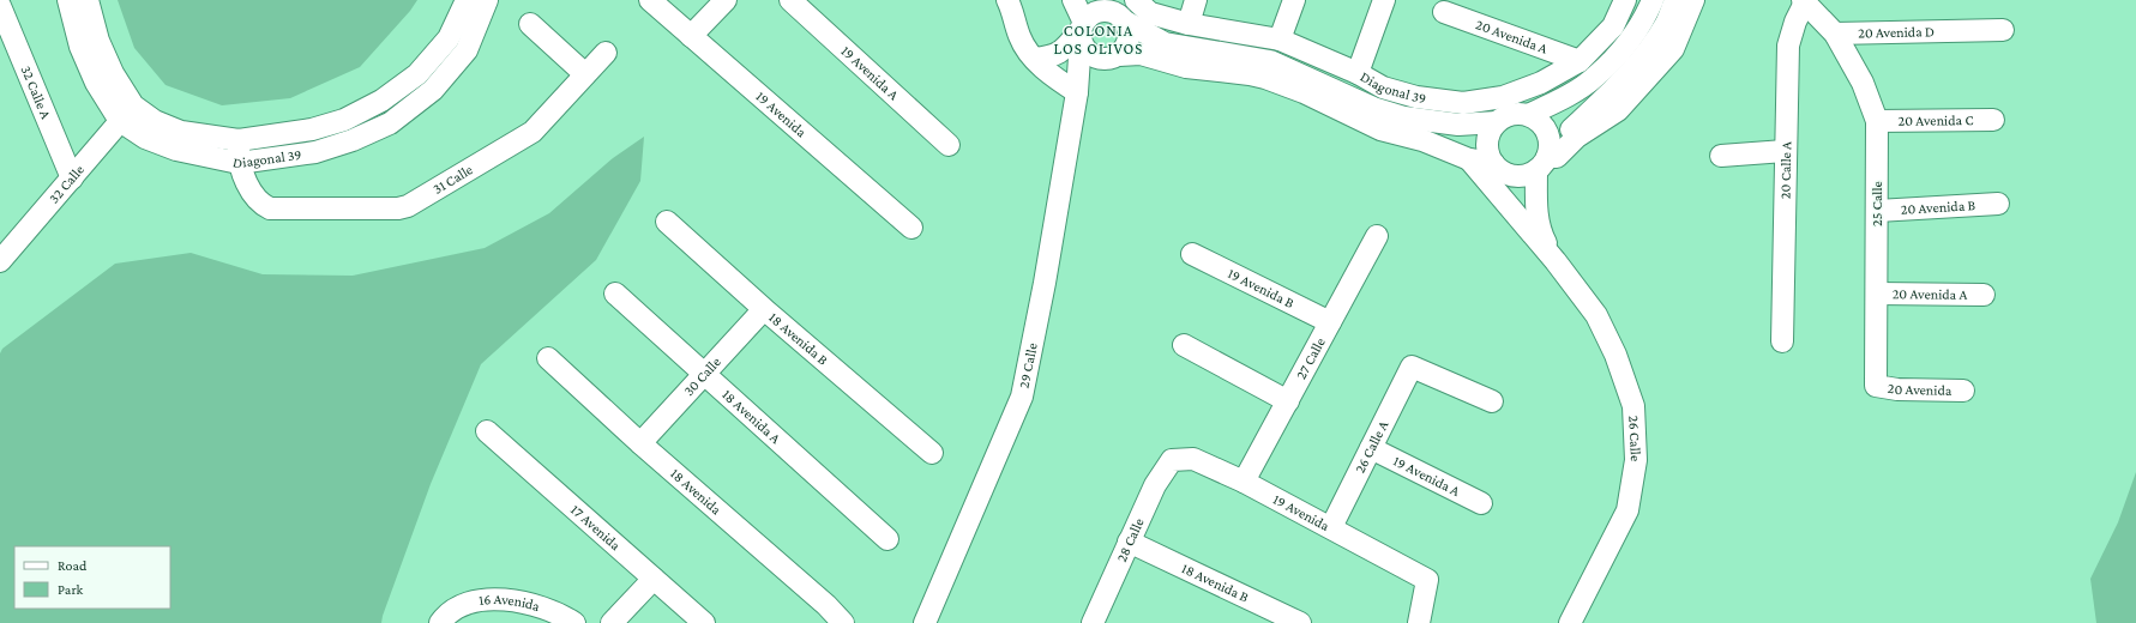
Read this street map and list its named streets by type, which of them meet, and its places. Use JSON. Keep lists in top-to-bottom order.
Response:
{
  "streets": {
    "street": [
      "20 Avenida D",
      "20 Avenida A",
      "19 Avenida A",
      "Diagonal 39",
      "32 Calle A",
      "19 Avenida",
      "20 Avenida C",
      "20 Calle A",
      "31 Calle",
      "32 Calle",
      "25 Calle",
      "20 Avenida B",
      "19 Avenida B",
      "18 Avenida B",
      "27 Calle",
      "29 Calle",
      "30 Calle",
      "20 Avenida",
      "18 Avenida A",
      "26 Calle",
      "26 Calle A",
      "18 Avenida",
      "17 Avenida",
      "28 Calle",
      "16 Avenida"
    ]
  },
  "crossings": [
    ["20 Avenida D", "25 Calle"],
    ["20 Avenida A", "Diagonal 39"],
    ["20 Avenida A", "25 Calle"],
    ["19 Avenida A", "26 Calle A"],
    ["Diagonal 39", "31 Calle"],
    ["Diagonal 39", "32 Calle"],
    ["Diagonal 39", "29 Calle"],
    ["Diagonal 39", "26 Calle"],
    ["32 Calle A", "32 Calle"],
    ["19 Avenida", "27 Calle"],
    ["19 Avenida", "26 Calle A"],
    ["19 Avenida", "28 Calle"],
    ["20 Avenida C", "25 Calle"],
    ["25 Calle", "20 Avenida B"],
    ["25 Calle", "20 Avenida"],
    ["19 Avenida B", "27 Calle"],
    ["18 Avenida B", "30 Calle"],
    ["18 Avenida B", "28 Calle"],
    ["30 Calle", "18 Avenida A"],
    ["30 Calle", "18 Avenida"]
  ],
  "districts": ["COLONIA LOS OLIVOS"],
  "legend": ["Road", "Park"]
}
